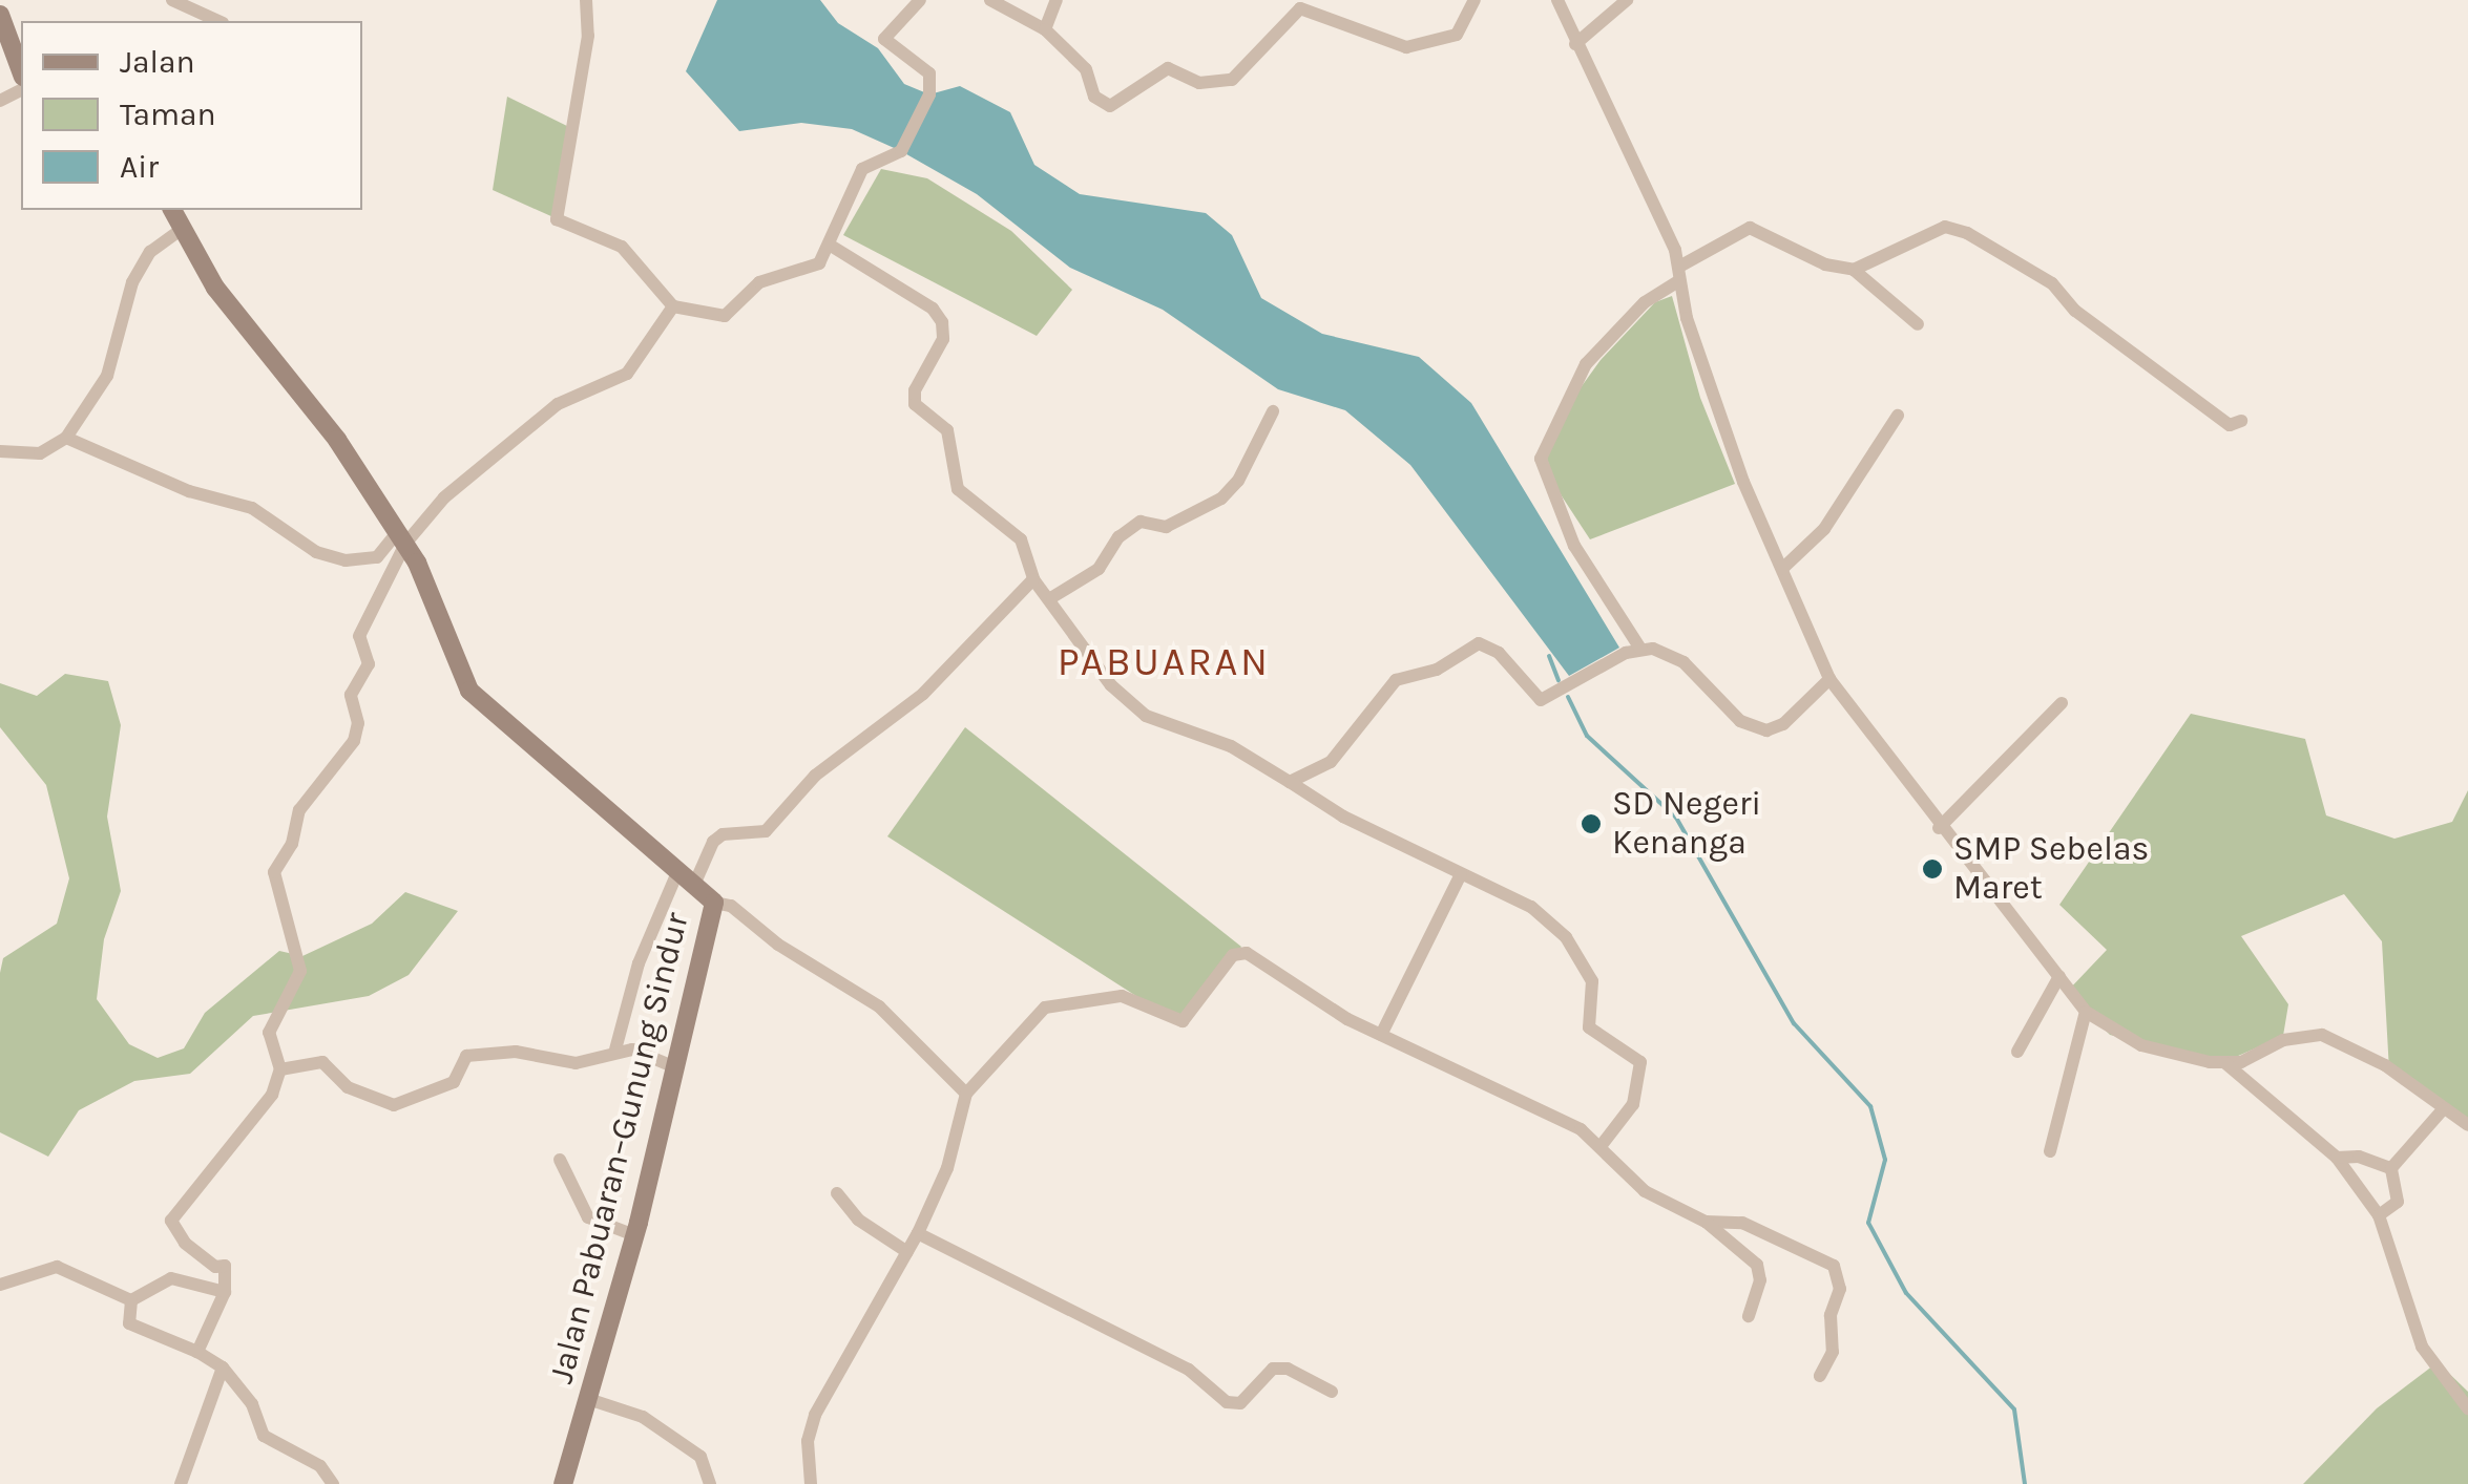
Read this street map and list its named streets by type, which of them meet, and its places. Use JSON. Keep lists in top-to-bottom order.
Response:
{
  "streets": {
    "street": ["Jalan Pabuaran–Gunung Sindur"]
  },
  "districts": ["PABUARAN"],
  "places": ["SD Negeri Kenanga", "SMP Sebelas Maret"],
  "legend": ["Jalan", "Taman", "Air"]
}
